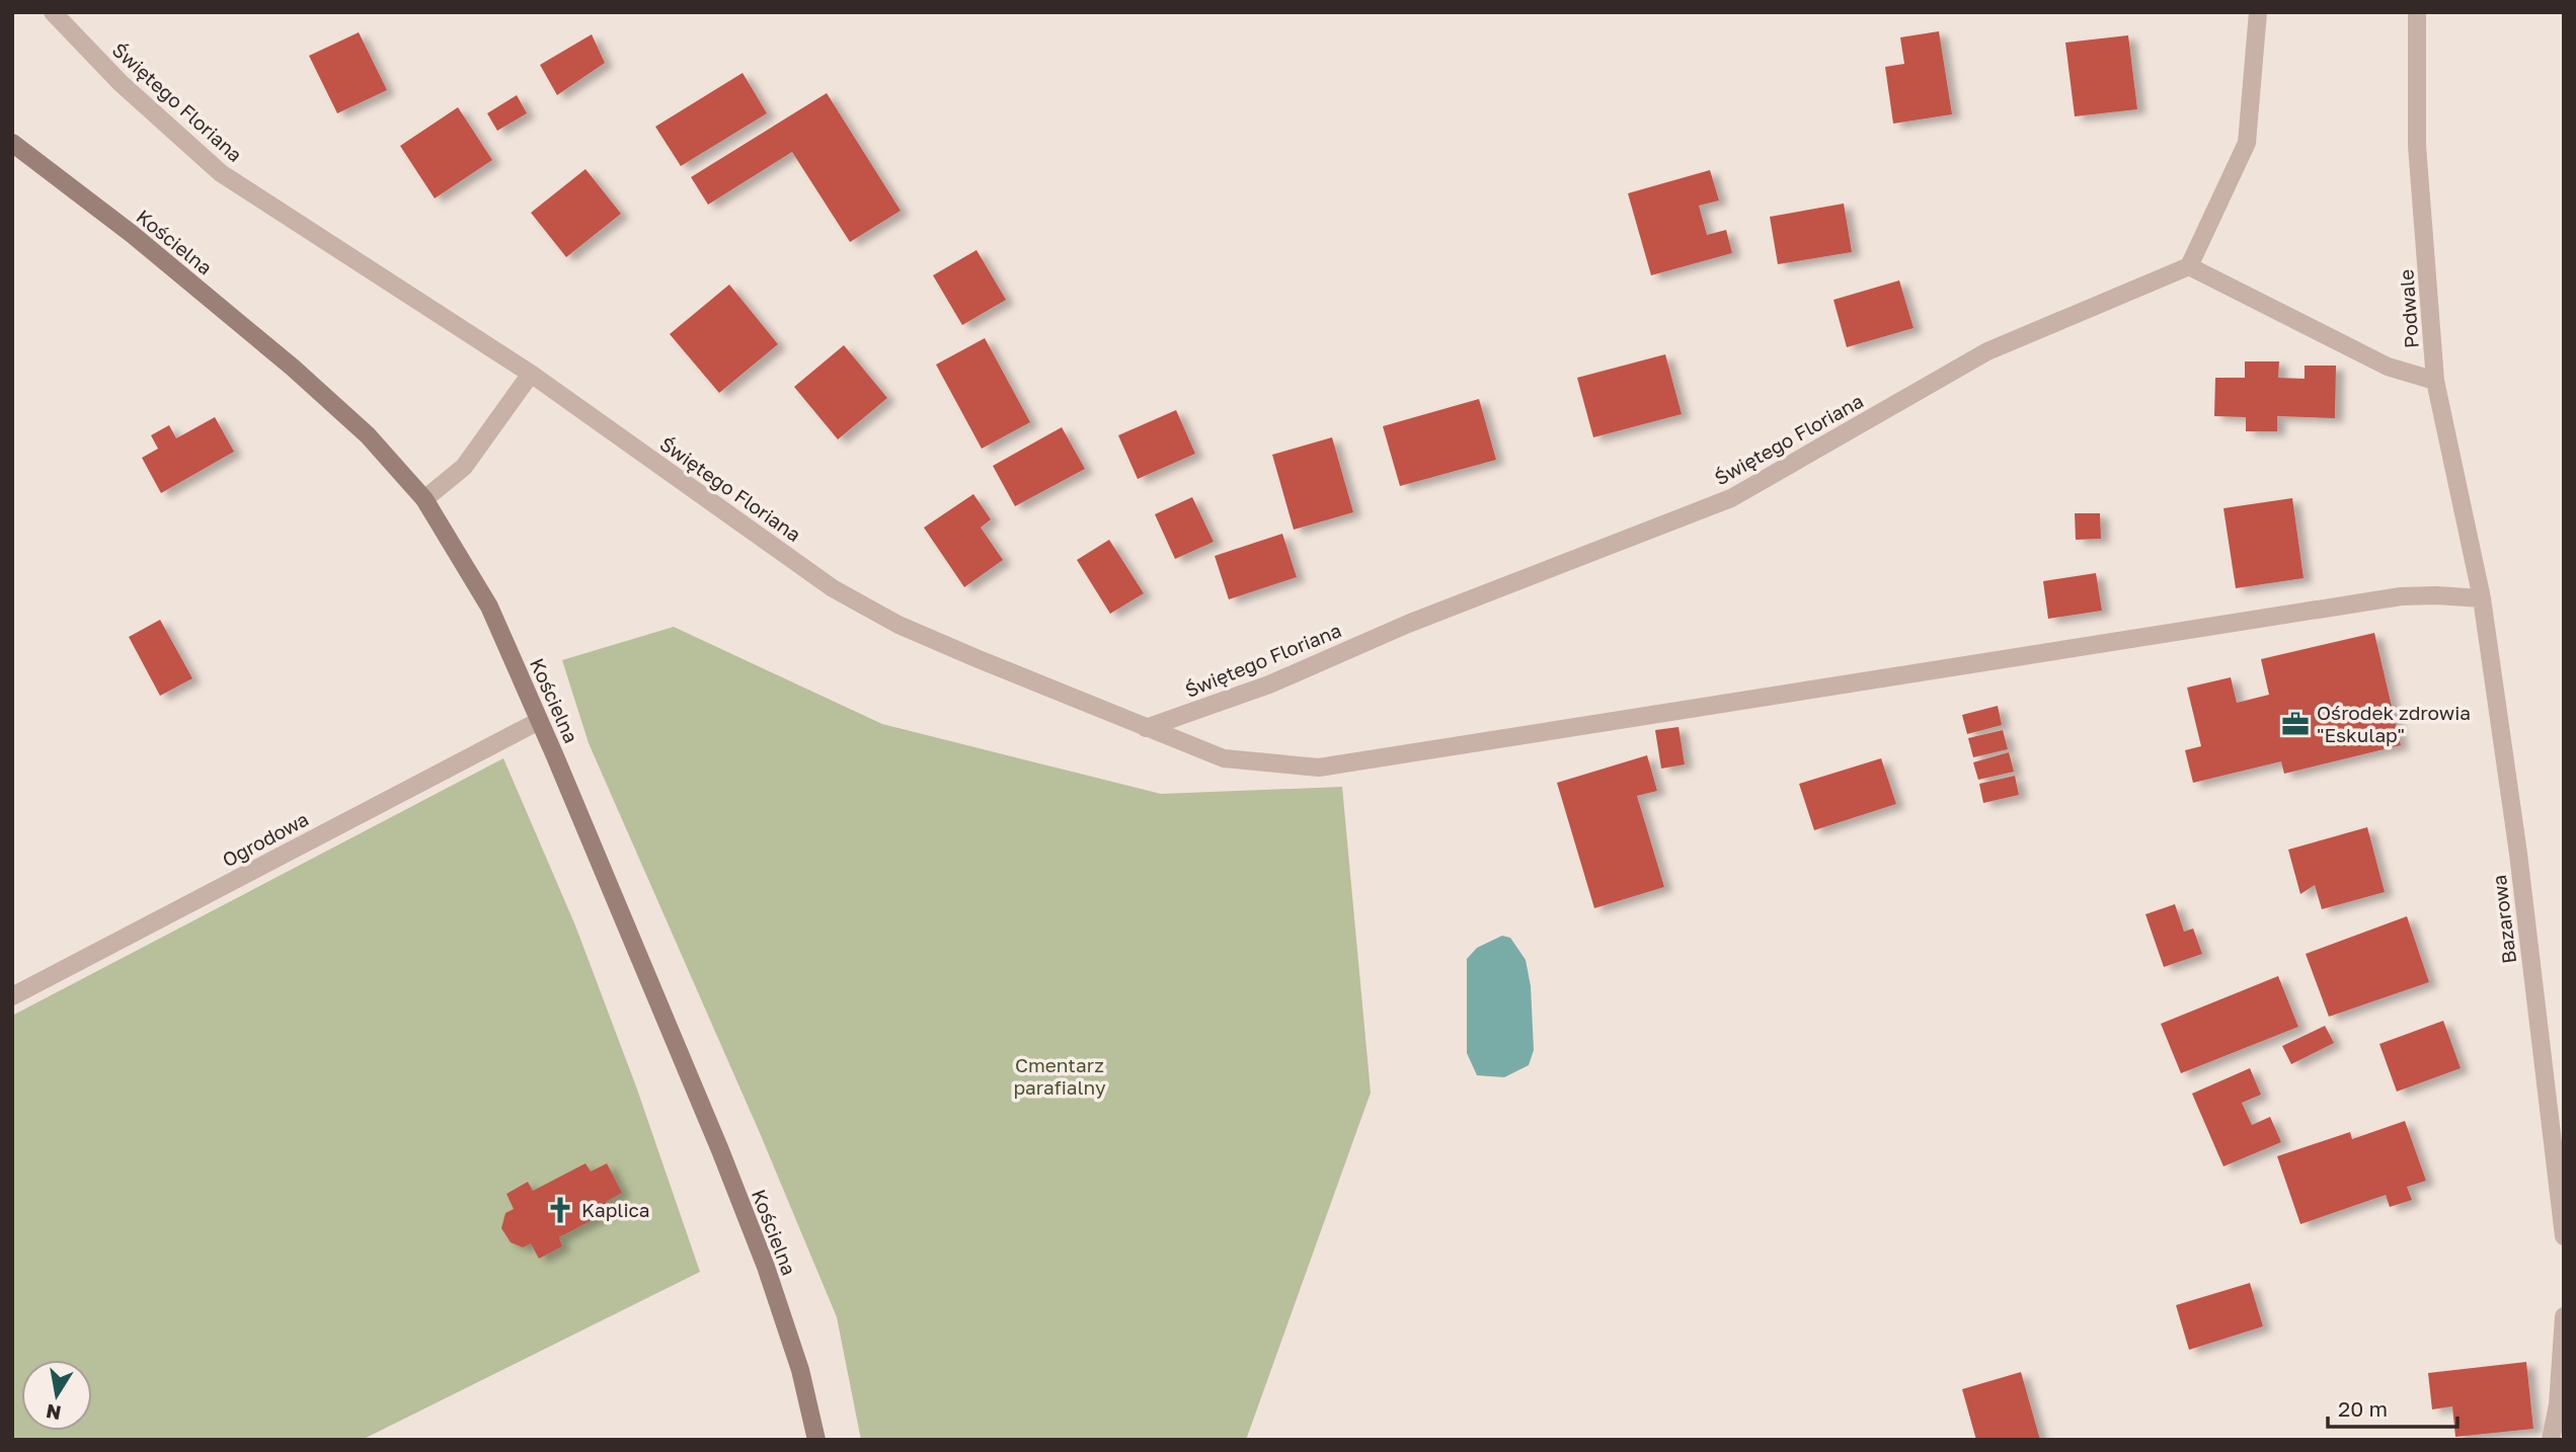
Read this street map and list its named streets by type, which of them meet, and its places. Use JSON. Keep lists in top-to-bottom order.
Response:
{
  "streets": {
    "street": [
      "Świętego Floriana",
      "Kościelna",
      "Podwale",
      "Ogrodowa",
      "Bazarowa"
    ]
  },
  "crossings": [
    ["Świętego Floriana", "Podwale"],
    ["Świętego Floriana", "Bazarowa"],
    ["Kościelna", "Ogrodowa"],
    ["Podwale", "Bazarowa"]
  ],
  "parks": ["Cmentarz parafialny"],
  "places": {
    "office": ["Ośrodek zdrowia \"Eskulap\""],
    "church": ["Kaplica"]
  },
  "scale_bar": "20 m",
  "north": "bottom"
}
